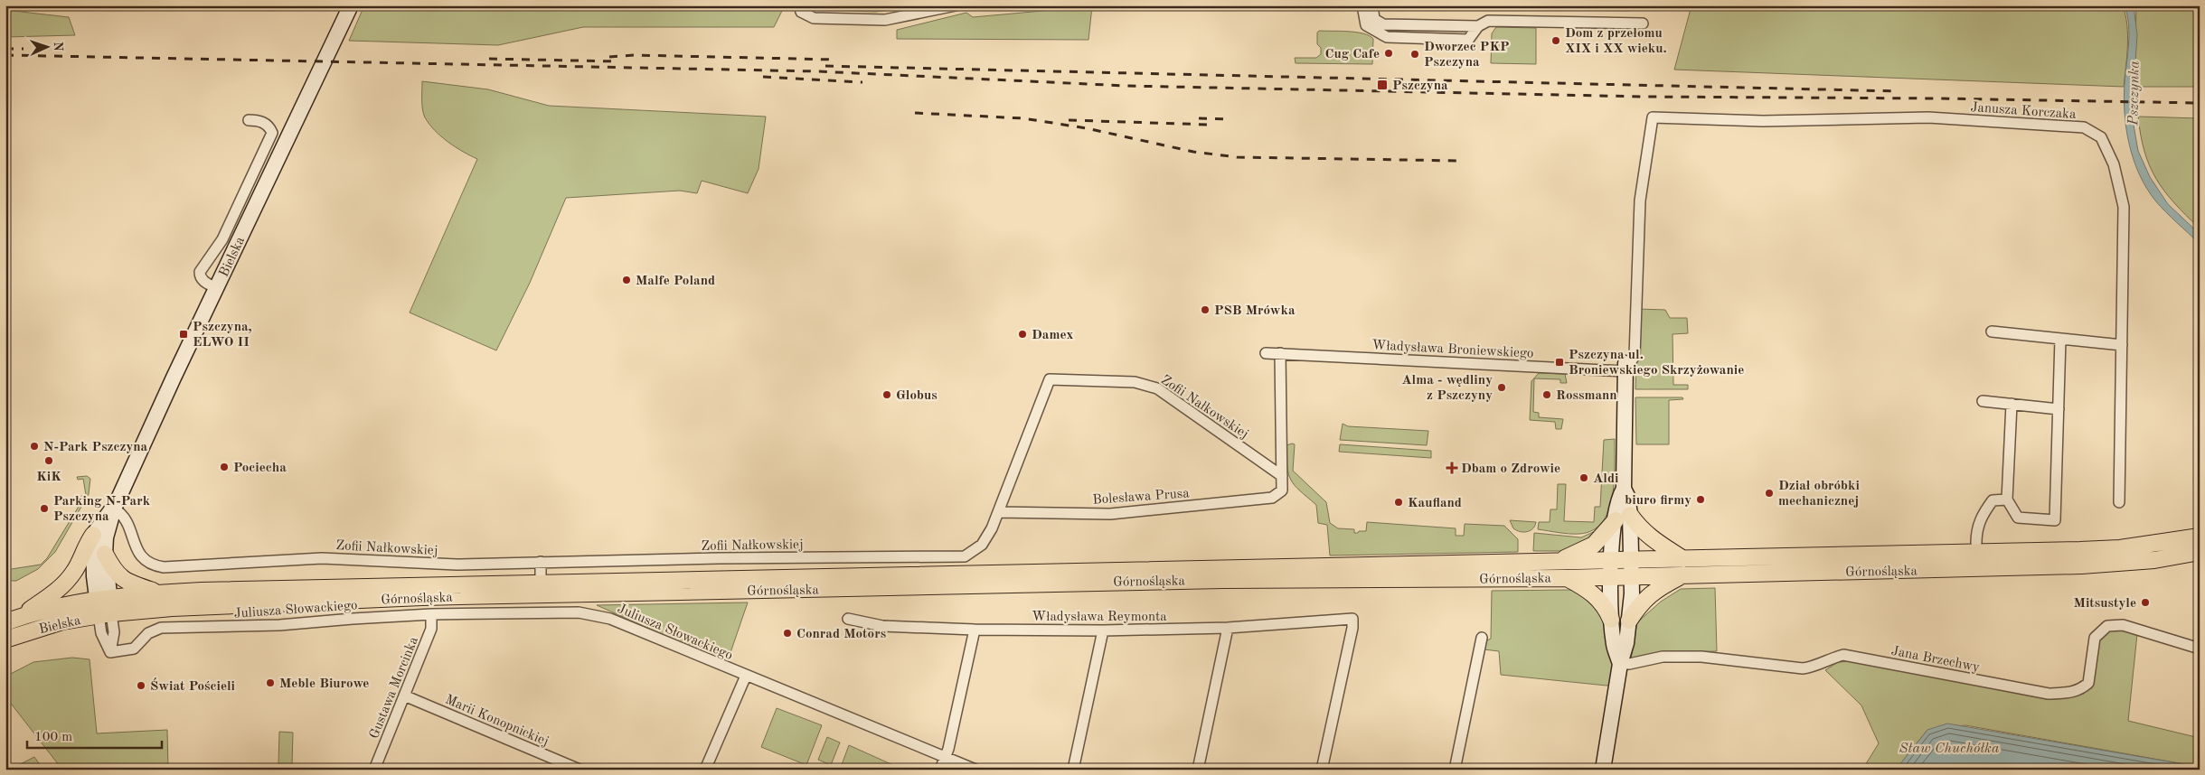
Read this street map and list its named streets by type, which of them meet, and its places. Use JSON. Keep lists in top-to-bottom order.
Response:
{
  "streets": {
    "main road": ["Bielska", "Górnośląska"],
    "street": [
      "Janusza Korczaka",
      "Władysława Broniewskiego",
      "Zofii Nałkowskiej",
      "Bolesława Prusa",
      "Juliusza Słowackiego",
      "Władysława Reymonta",
      "Jana Brzechwy",
      "Gustawa Morcinka",
      "Marii Konopnickiej"
    ]
  },
  "crossings": [
    ["Janusza Korczaka", "Władysława Broniewskiego"],
    ["Bielska", "Zofii Nałkowskiej"],
    ["Bielska", "Górnośląska"],
    ["Bielska", "Juliusza Słowackiego"],
    ["Zofii Nałkowskiej", "Bolesława Prusa"],
    ["Górnośląska", "Juliusza Słowackiego"],
    ["Juliusza Słowackiego", "Gustawa Morcinka"],
    ["Gustawa Morcinka", "Marii Konopnickiej"]
  ],
  "water": ["Pszczynka", "Staw Chuchółka"],
  "places": {
    "other": [
      "Dom z przełomu XIX i XX wieku.",
      "Cug Cafe",
      "Dworzec PKP Pszczyna",
      "Malfe Poland",
      "PSB Mrówka",
      "Damex",
      "Alma - wędliny z Pszczyny",
      "Globus",
      "Rossmann",
      "N-Park Pszczyna",
      "KiK",
      "Pociecha",
      "Aldi",
      "Dział obróbki mechanicznej",
      "biuro firmy",
      "Kaufland",
      "Parking N-Park Pszczyna",
      "Mitsustyle",
      "Conrad Motors",
      "Meble Biurowe",
      "Świat Pościeli"
    ],
    "transit": ["Pszczyna", "Pszczyna, ELWO II", "Pszczyna ul. Broniewskiego Skrzyżowanie"],
    "health": ["Dbam o Zdrowie"]
  },
  "scale_bar": "100 m",
  "north": "right"
}
